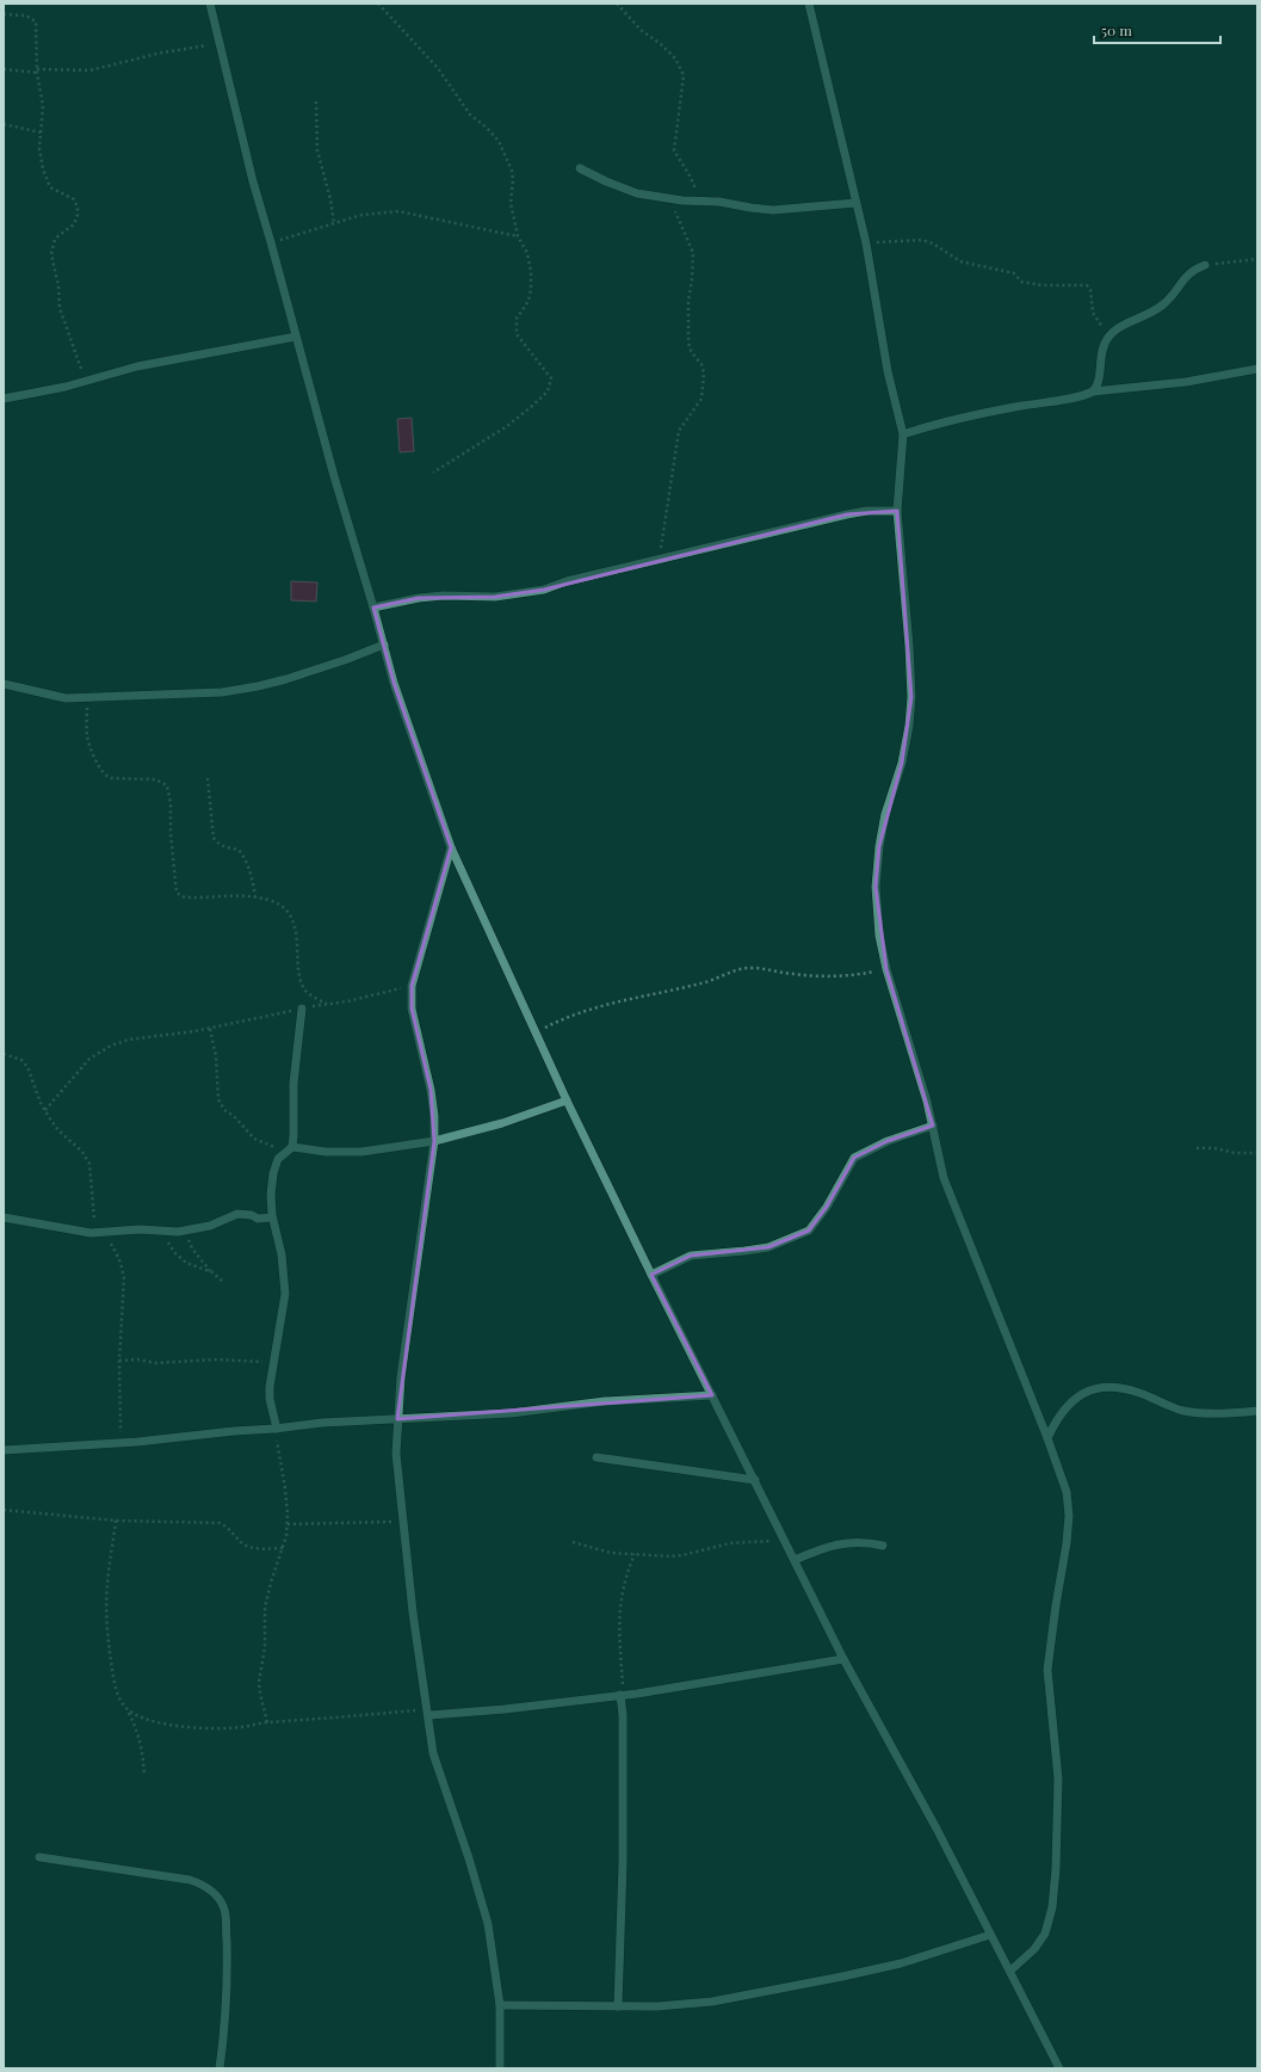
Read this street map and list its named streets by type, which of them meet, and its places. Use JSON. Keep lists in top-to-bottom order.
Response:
{
  "scale_bar": "50 m"
}
